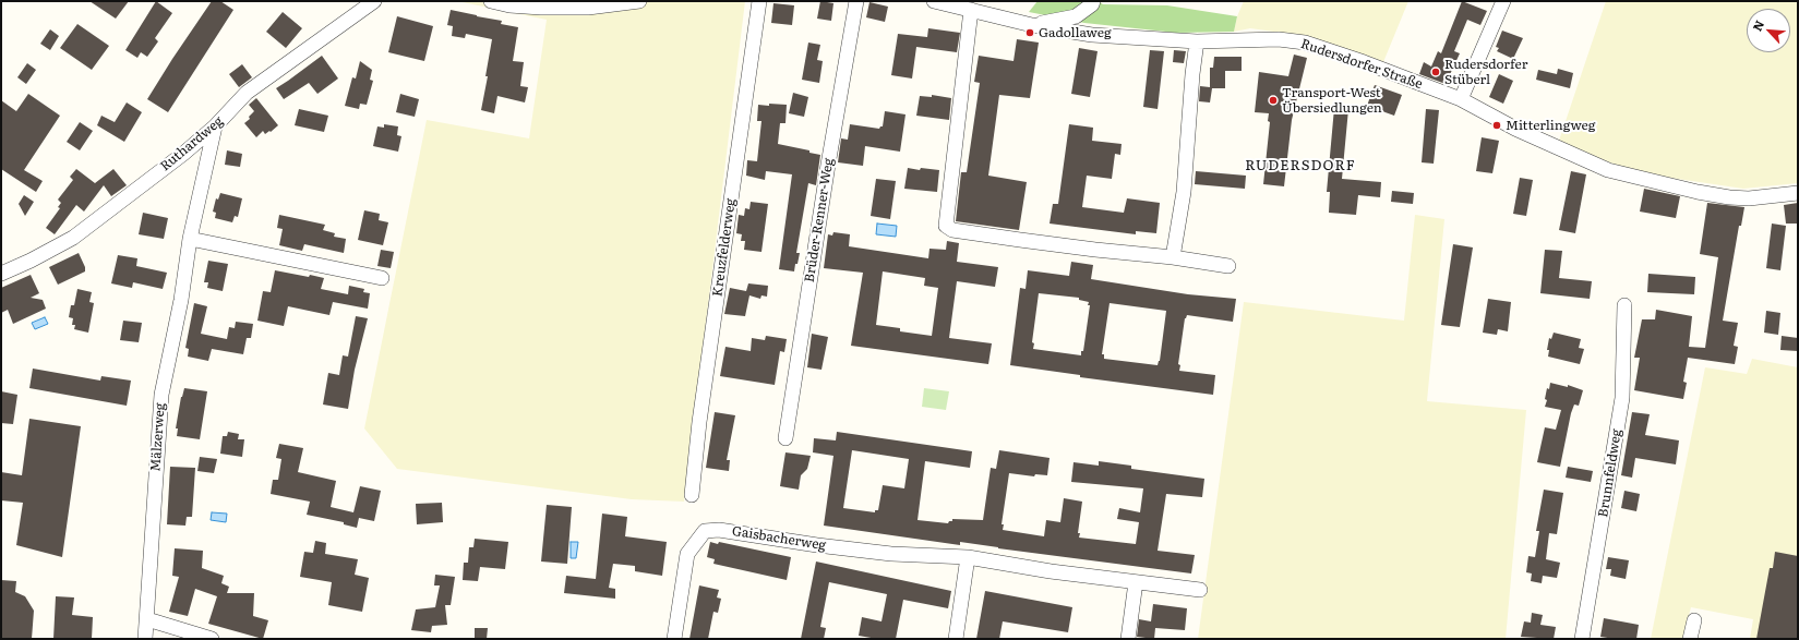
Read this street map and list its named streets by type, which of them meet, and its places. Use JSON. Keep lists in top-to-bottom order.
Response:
{
  "streets": {
    "street": [
      "Rudersdorfer Straße",
      "Ruthardweg",
      "Brüder-Renner-Weg",
      "Kreuzfelderweg",
      "Mälzerweg",
      "Brunnfeldweg",
      "Gaisbacherweg"
    ]
  },
  "crossings": [
    ["Ruthardweg", "Mälzerweg"]
  ],
  "districts": ["RUDERSDORF"],
  "places": [
    "Gadollaweg",
    "Rudersdorfer Stüberl",
    "Transport-West Übersiedlungen",
    "Mitterlingweg"
  ],
  "north": "top left"
}
